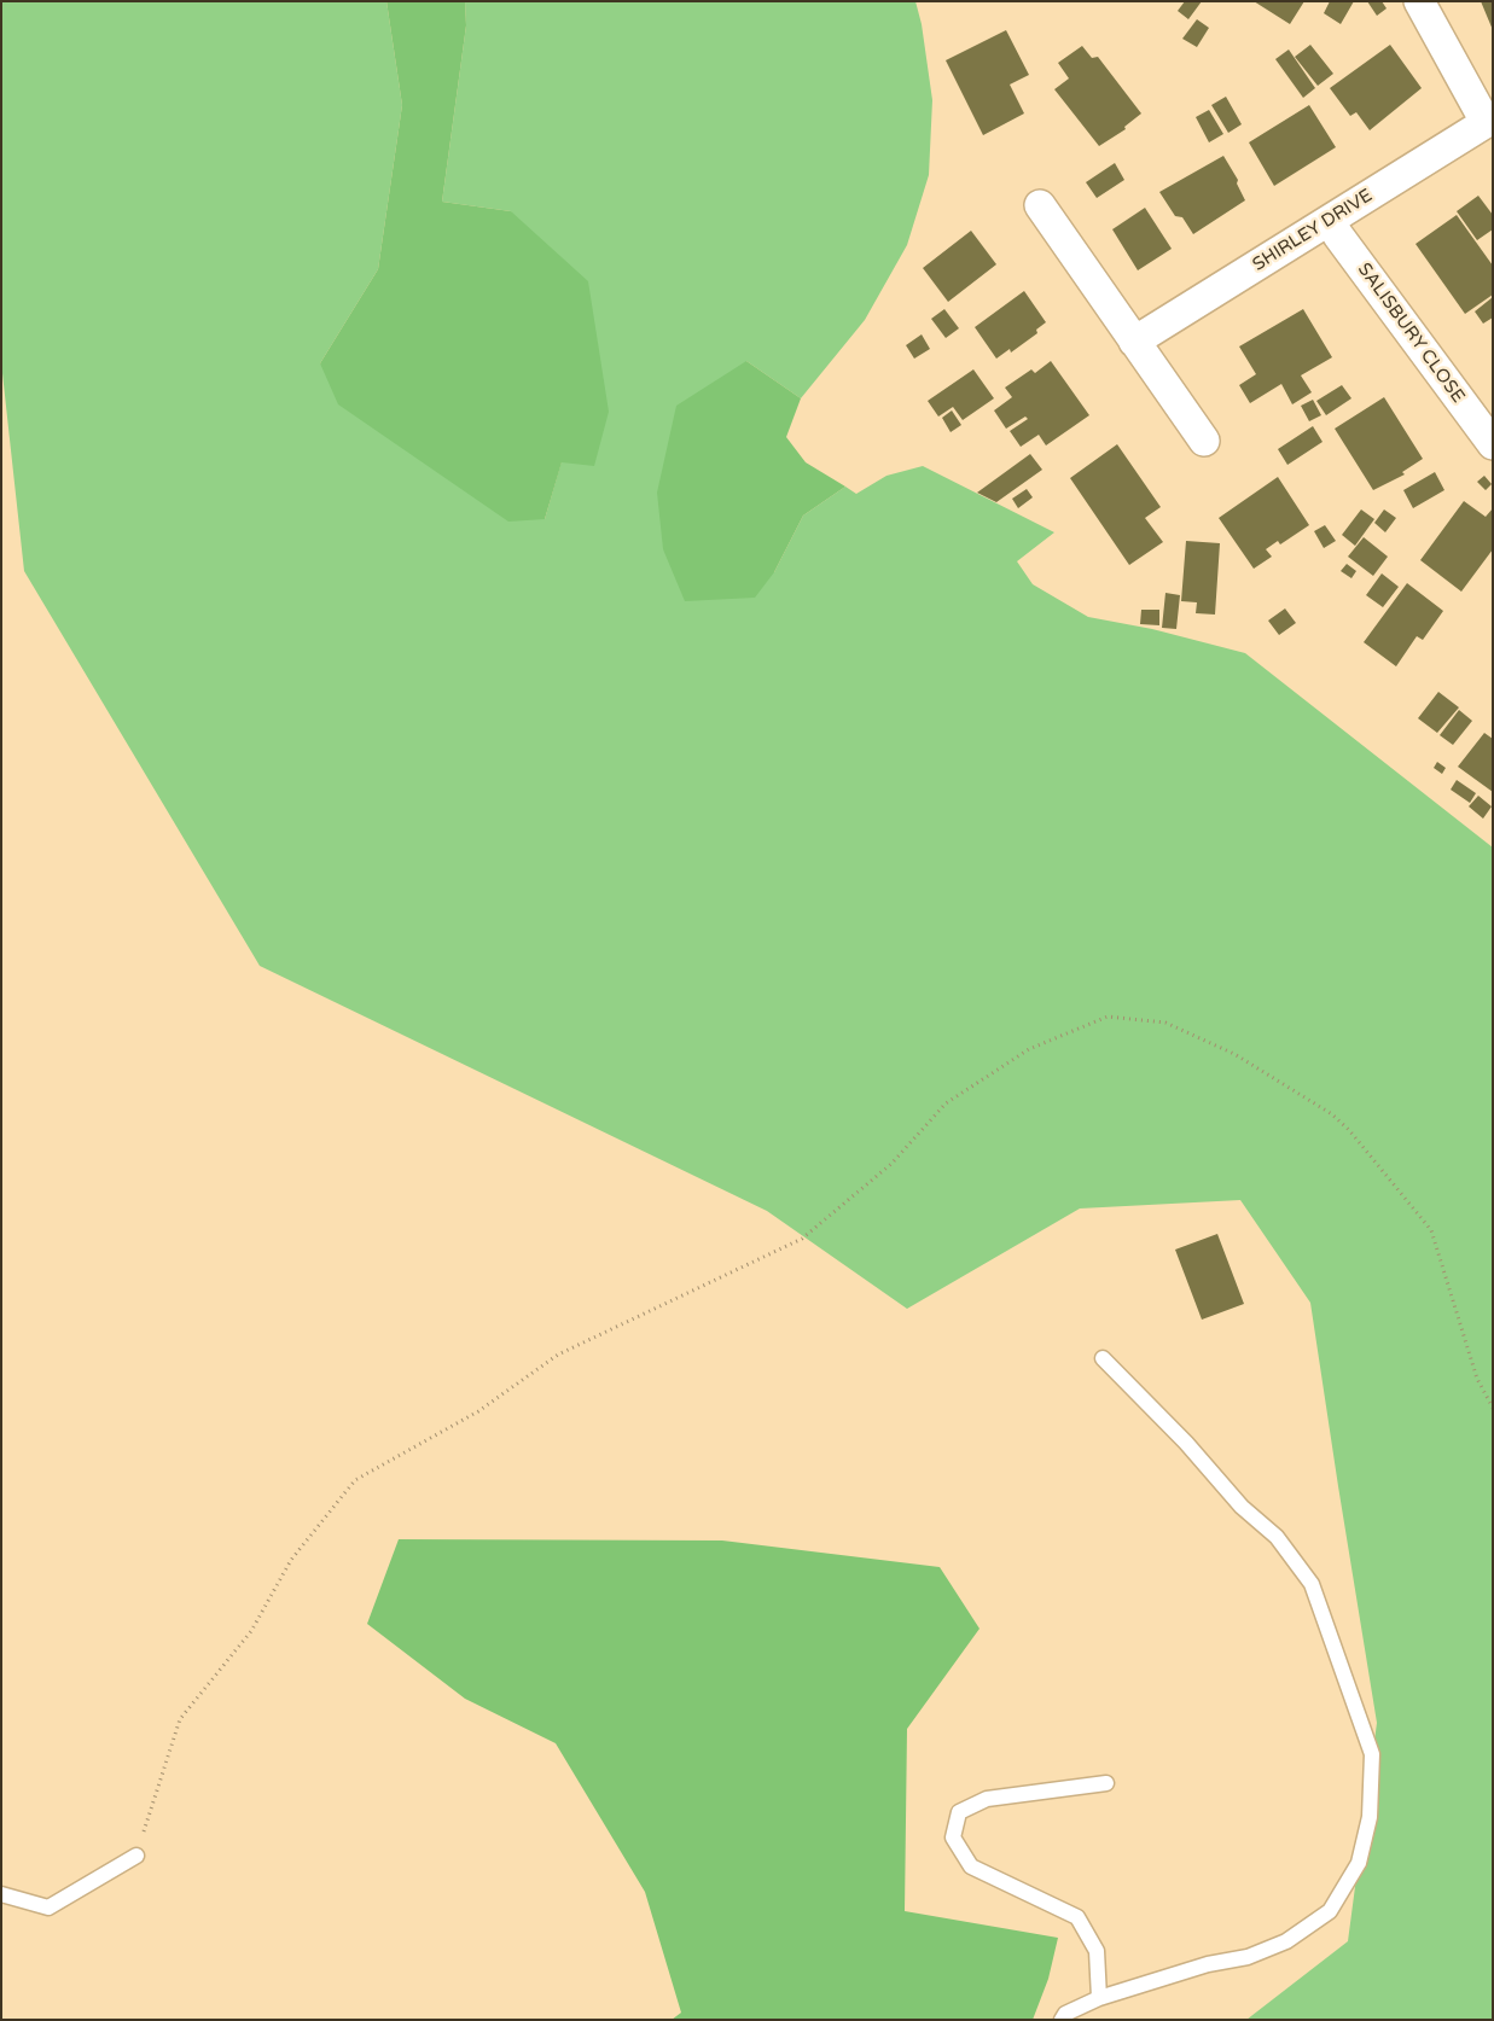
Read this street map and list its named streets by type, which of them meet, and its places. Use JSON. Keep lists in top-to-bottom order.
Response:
{
  "streets": {
    "street": ["SHIRLEY DRIVE", "SALISBURY CLOSE"]
  },
  "crossings": [
    ["SHIRLEY DRIVE", "SALISBURY CLOSE"]
  ]
}
